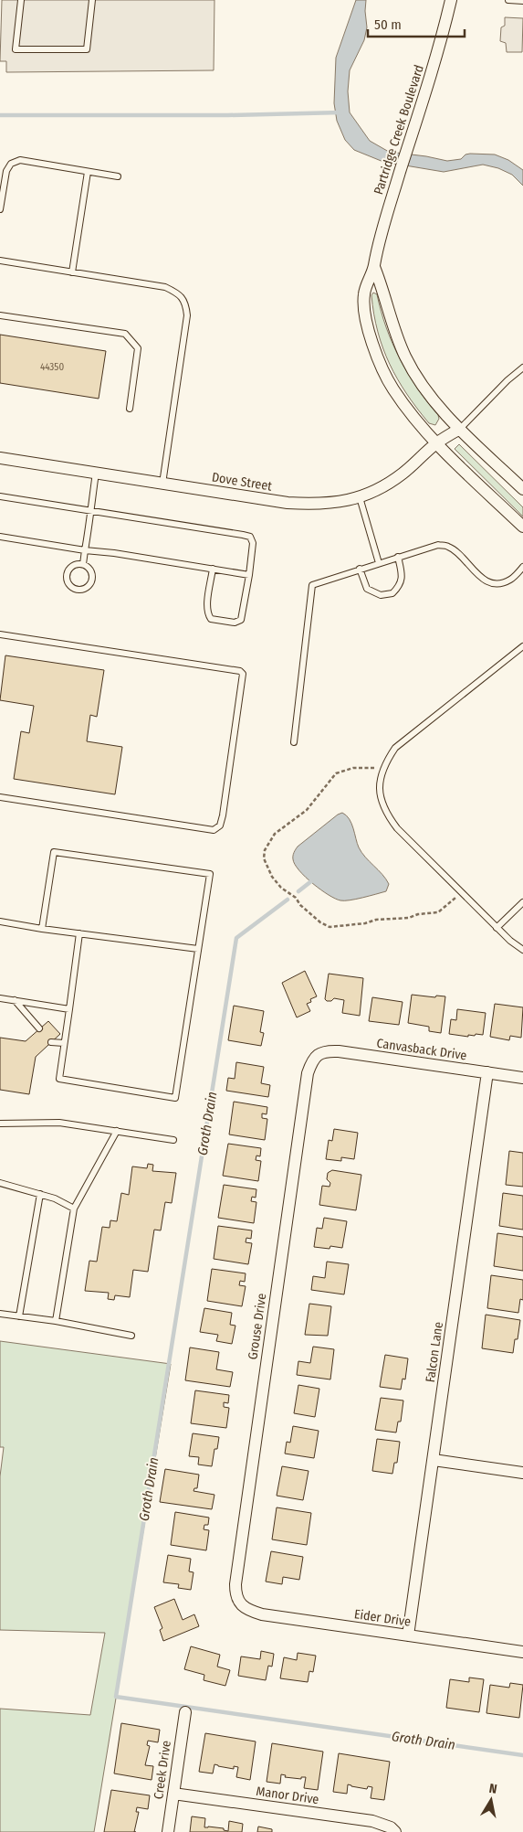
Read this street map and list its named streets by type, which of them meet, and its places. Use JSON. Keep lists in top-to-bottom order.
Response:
{
  "streets": {
    "street": [
      "Partridge Creek Boulevard",
      "Dove Street",
      "Canvasback Drive",
      "Grouse Drive",
      "Falcon Lane",
      "Eider Drive",
      "Creek Drive",
      "Manor Drive"
    ]
  },
  "crossings": [
    ["Partridge Creek Boulevard", "Dove Street"],
    ["Canvasback Drive", "Grouse Drive"],
    ["Canvasback Drive", "Falcon Lane"],
    ["Grouse Drive", "Eider Drive"],
    ["Falcon Lane", "Eider Drive"],
    ["Creek Drive", "Manor Drive"]
  ],
  "water": ["Groth Drain"],
  "house_numbers": ["44350"],
  "scale_bar": "50 m",
  "north": "top"
}
